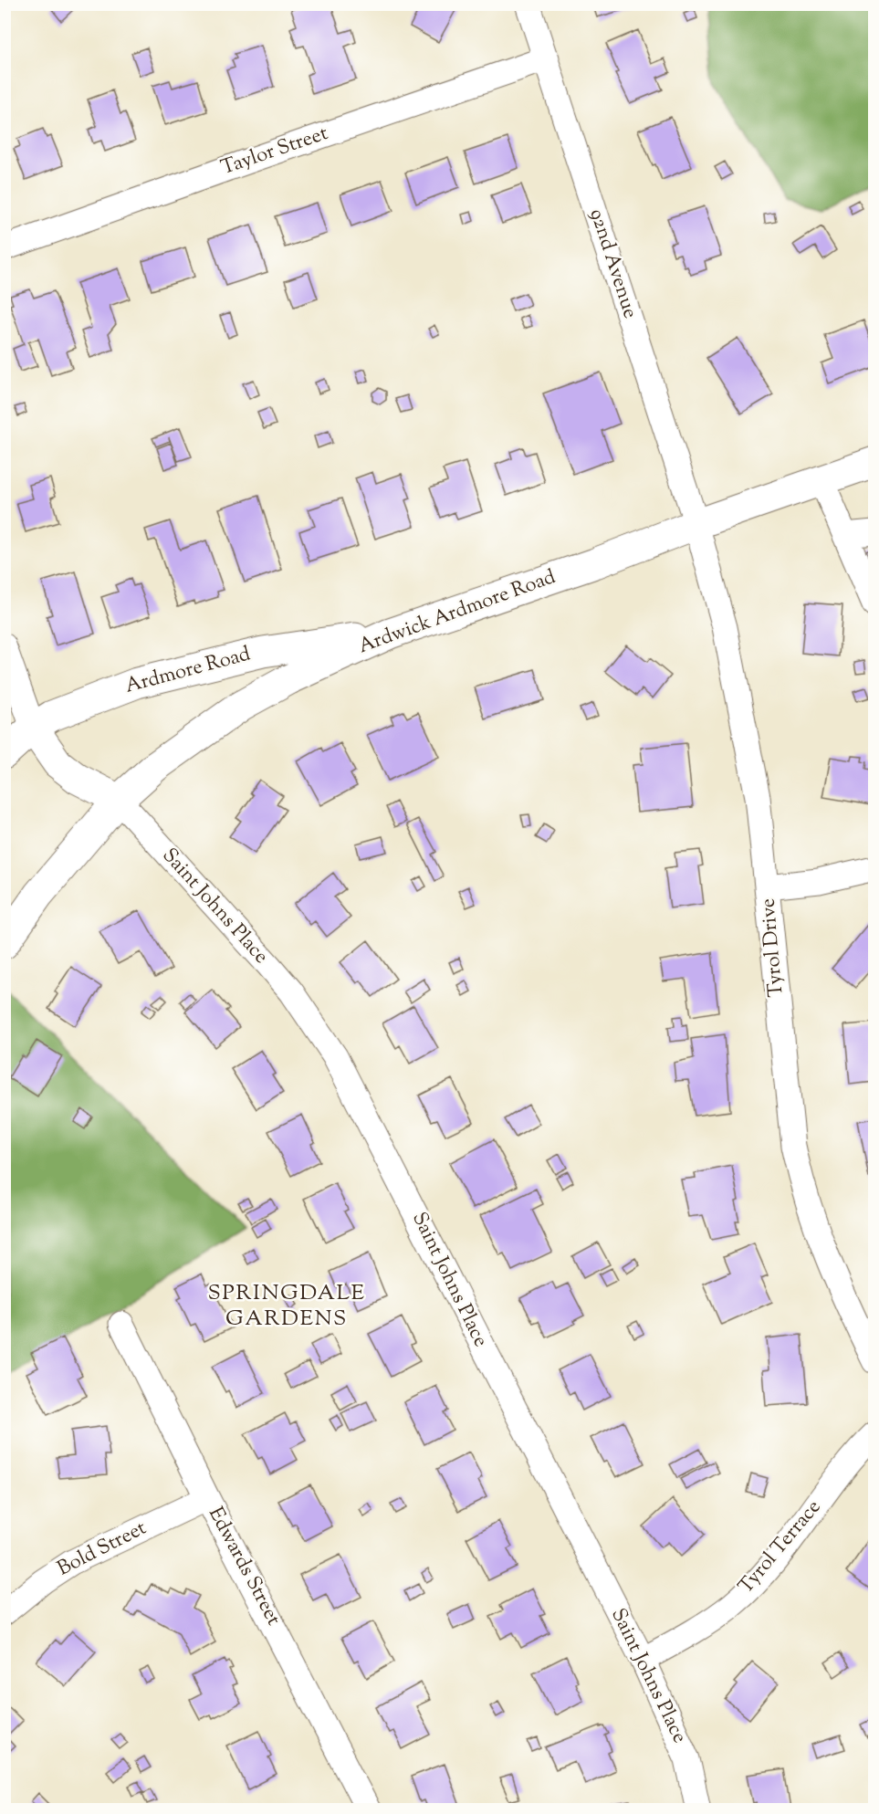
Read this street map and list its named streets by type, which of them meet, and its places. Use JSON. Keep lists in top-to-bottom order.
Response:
{
  "streets": {
    "street": [
      "Taylor Street",
      "92nd Avenue",
      "Ardwick Ardmore Road",
      "Ardmore Road",
      "Saint Johns Place",
      "Tyrol Drive",
      "Tyrol Terrace",
      "Bold Street",
      "Edwards Street"
    ]
  },
  "crossings": [
    ["Taylor Street", "92nd Avenue"],
    ["92nd Avenue", "Ardwick Ardmore Road"],
    ["92nd Avenue", "Tyrol Drive"],
    ["Ardwick Ardmore Road", "Ardmore Road"],
    ["Ardwick Ardmore Road", "Saint Johns Place"],
    ["Ardwick Ardmore Road", "Tyrol Drive"],
    ["Saint Johns Place", "Tyrol Terrace"],
    ["Bold Street", "Edwards Street"]
  ],
  "districts": ["SPRINGDALE GARDENS"]
}
